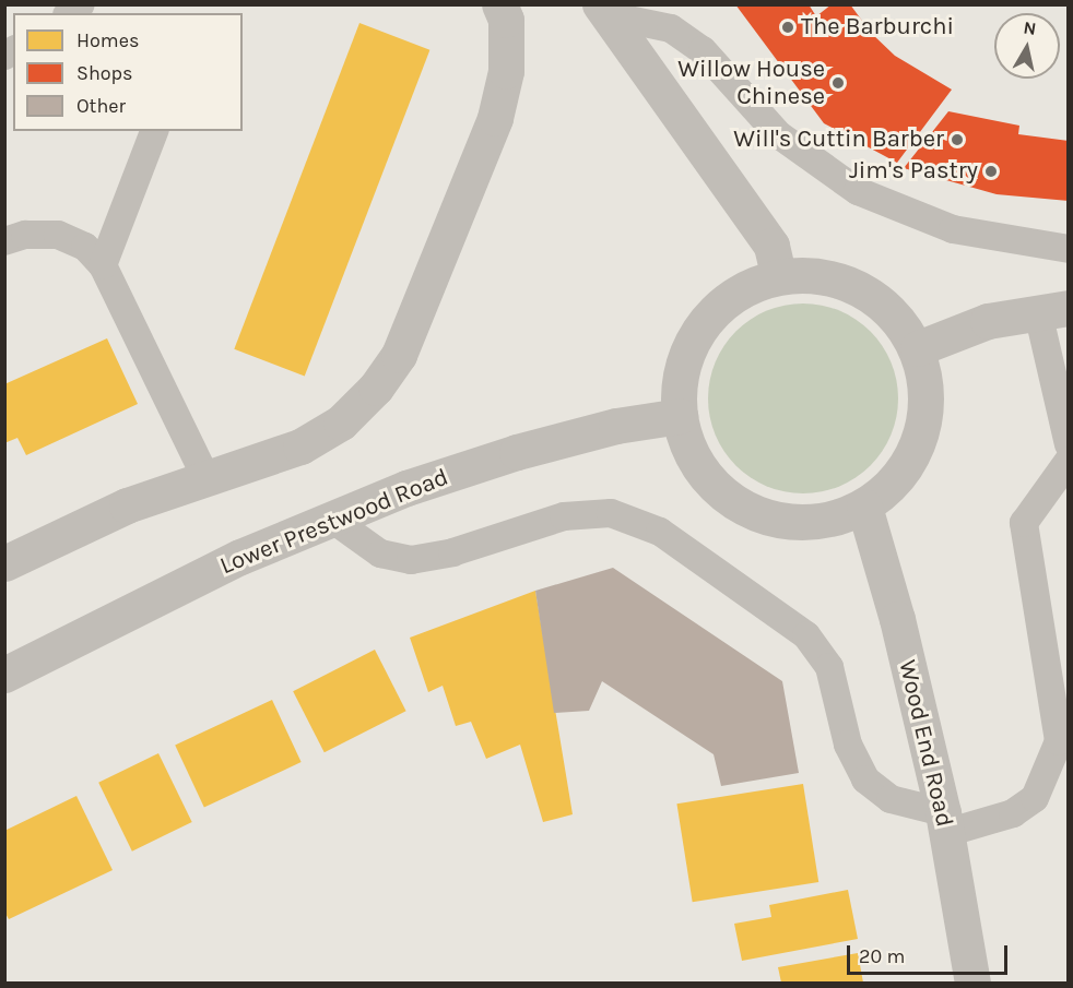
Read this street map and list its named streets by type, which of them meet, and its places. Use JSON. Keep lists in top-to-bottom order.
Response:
{
  "streets": {
    "street": ["Lower Prestwood Road", "Wood End Road"]
  },
  "places": [
    "The Barburchi",
    "Willow House Chinese",
    "Will's Cuttin Barber",
    "Jim's Pastry"
  ],
  "legend": ["Homes", "Shops", "Other"],
  "scale_bar": "20 m",
  "north": "top"
}
